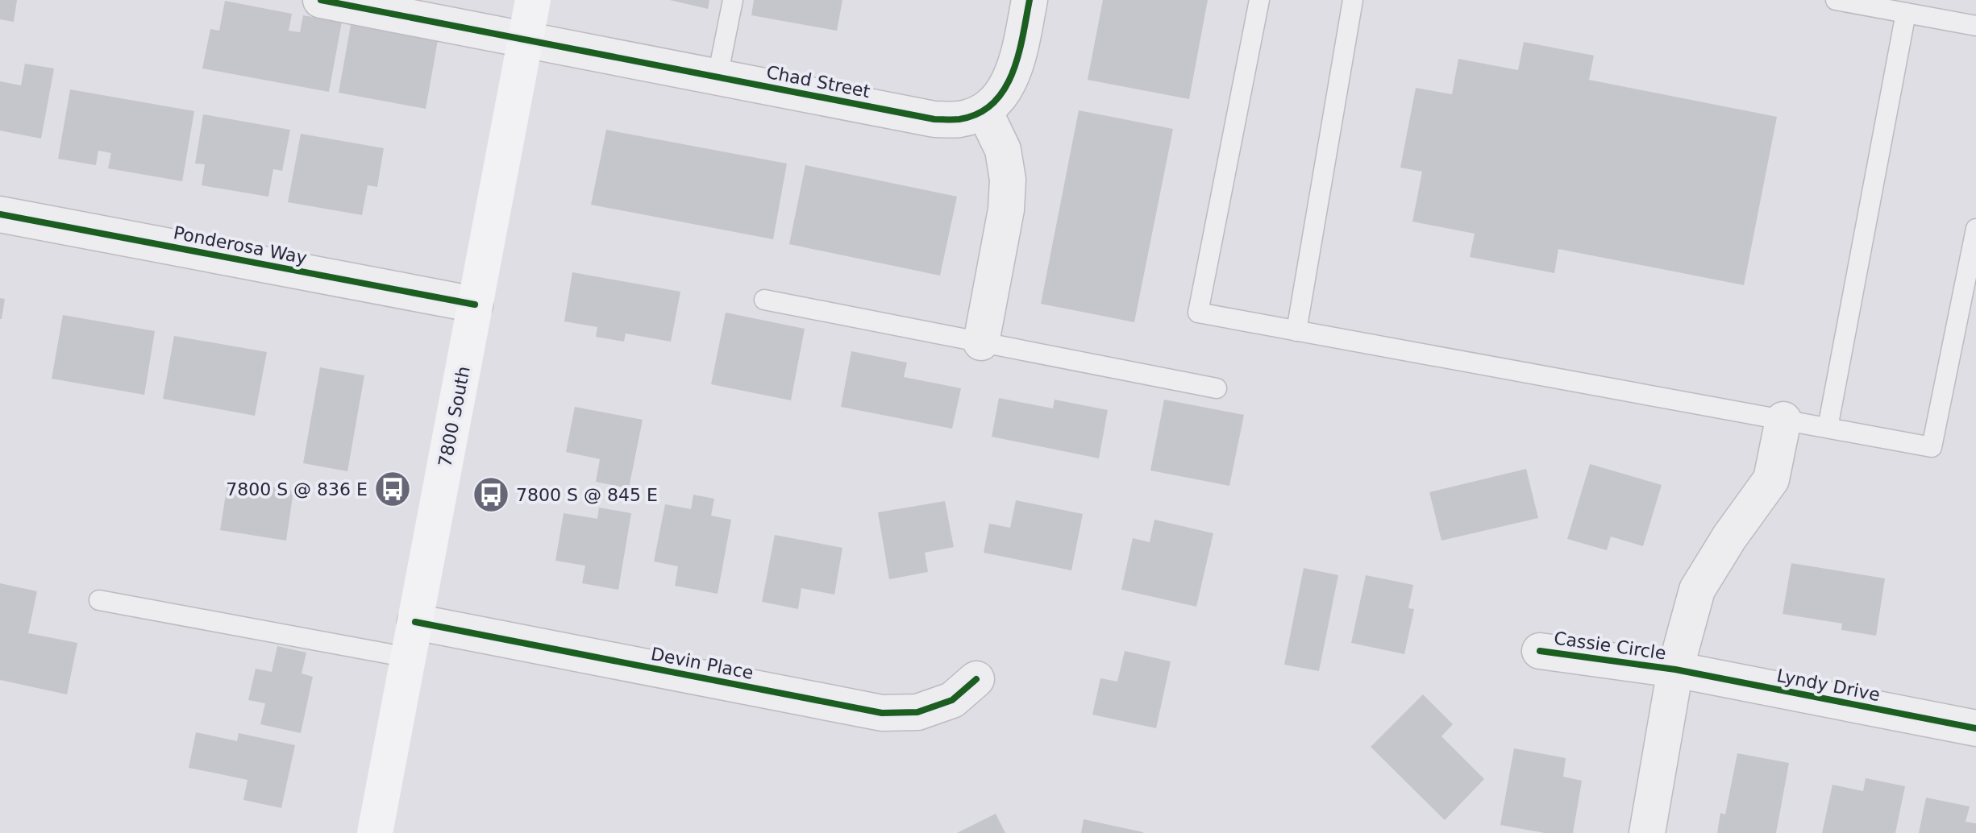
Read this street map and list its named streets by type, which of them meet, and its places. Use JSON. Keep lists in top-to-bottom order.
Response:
{
  "streets": {
    "main road": ["7800 South"],
    "street": [
      "Chad Street",
      "Ponderosa Way",
      "Cassie Circle",
      "Devin Place",
      "Lyndy Drive"
    ]
  },
  "crossings": [
    ["Chad Street", "7800 South"],
    ["Ponderosa Way", "7800 South"],
    ["7800 South", "Devin Place"],
    ["Cassie Circle", "Lyndy Drive"]
  ],
  "places": {
    "bus stop": ["7800 S @ 836 E", "7800 S @ 845 E"]
  }
}
